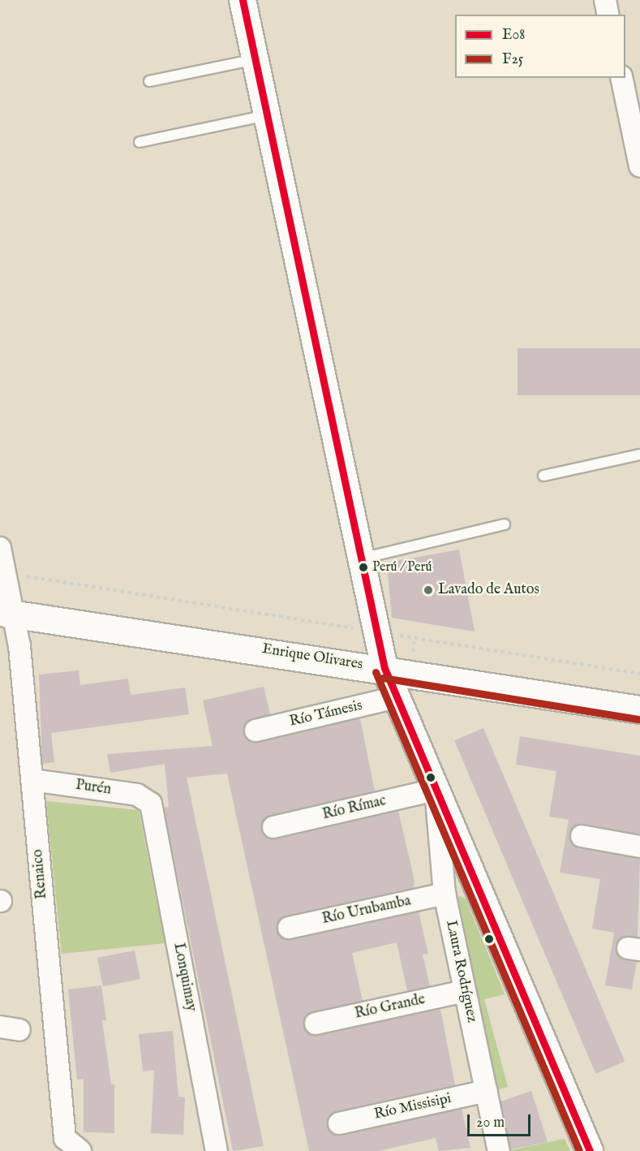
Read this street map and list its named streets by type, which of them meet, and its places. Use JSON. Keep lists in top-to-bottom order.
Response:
{
  "streets": {
    "main road": ["Enrique Olivares"],
    "street": [
      "Río Támesis",
      "Purén",
      "Río Rímac",
      "Renaico",
      "Río Urubamba",
      "Laura Rodríguez",
      "Lonquimay",
      "Río Grande",
      "Río Missisipi"
    ]
  },
  "crossings": [
    ["Enrique Olivares", "Renaico"],
    ["Purén", "Renaico"],
    ["Purén", "Lonquimay"],
    ["Río Rímac", "Laura Rodríguez"],
    ["Río Urubamba", "Laura Rodríguez"],
    ["Laura Rodríguez", "Río Grande"],
    ["Laura Rodríguez", "Río Missisipi"]
  ],
  "places": ["Perú / Perú", "Lavado de Autos"],
  "lines": ["transit line E08", "transit line F25"],
  "legend": ["E08", "F25"],
  "scale_bar": "20 m"
}
